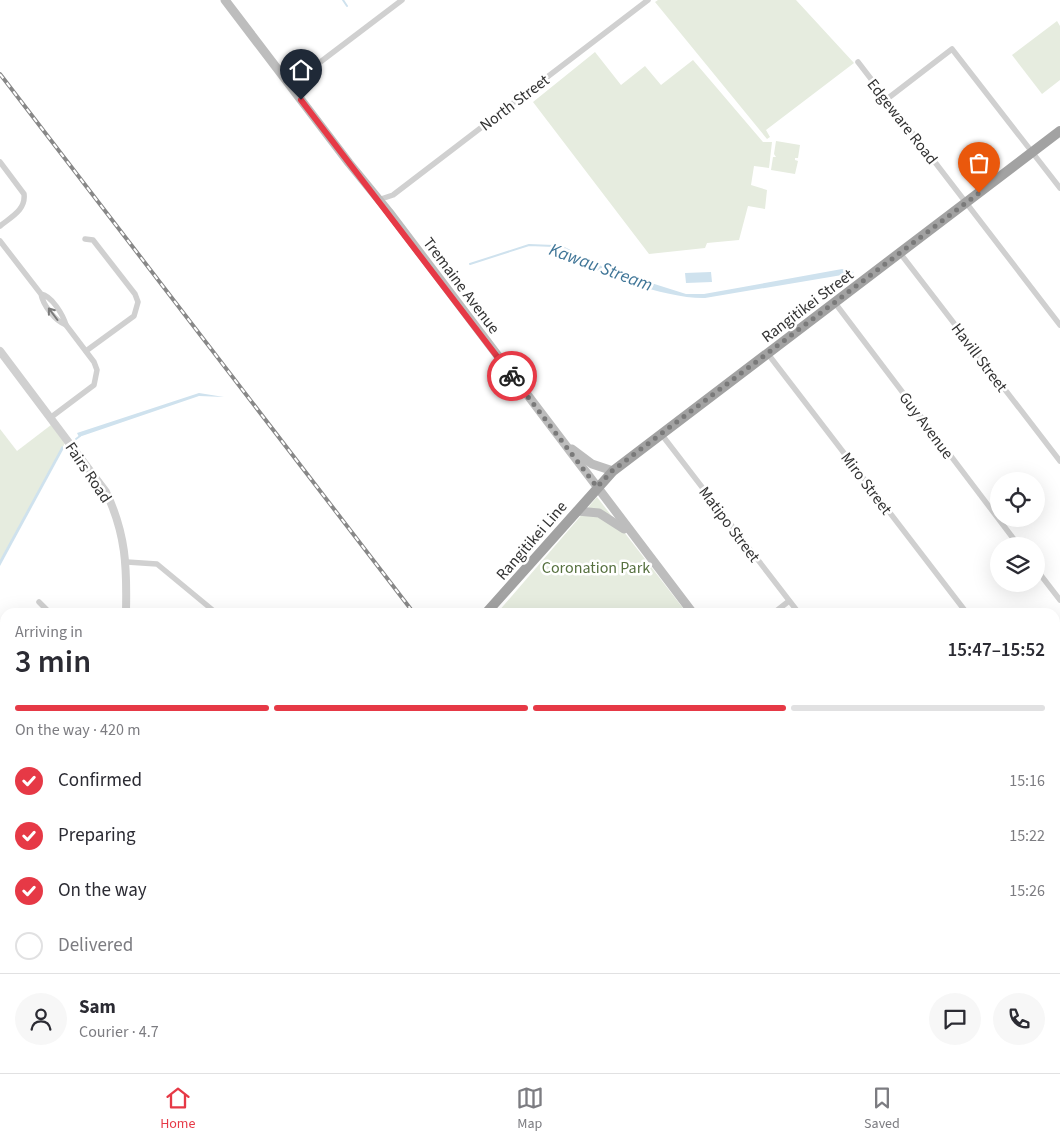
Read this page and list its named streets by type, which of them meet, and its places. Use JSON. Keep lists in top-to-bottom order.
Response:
{
  "streets": {
    "highway": ["Rangitikei Street", "Rangitikei Line"],
    "main road": ["Tremaine Avenue"],
    "street": [
      "North Street",
      "Edgeware Road",
      "Havill Street",
      "Guy Avenue",
      "Fairs Road",
      "Miro Street",
      "Matipo Street"
    ]
  },
  "crossings": [
    ["North Street", "Tremaine Avenue"],
    ["Edgeware Road", "Rangitikei Street"],
    ["Tremaine Avenue", "Rangitikei Street"],
    ["Tremaine Avenue", "Rangitikei Line"],
    ["Rangitikei Street", "Havill Street"],
    ["Rangitikei Street", "Guy Avenue"],
    ["Rangitikei Street", "Miro Street"],
    ["Rangitikei Street", "Matipo Street"],
    ["Rangitikei Street", "Rangitikei Line"]
  ],
  "water": ["Kawau Stream"],
  "parks": ["Coronation Park"],
  "page": {
    "heading": ["3 min", "Arriving in", "15:47–15:52"],
    "panel": ["Sam", "Courier · 4.7"],
    "bar": "On the way · 420 m",
    "list": [
      ["Confirmed", "15:16"],
      ["Preparing", "15:22"],
      ["On the way", "15:26"],
      "Delivered"
    ],
    "tabs": ["Home", "Map", "Saved"]
  }
}
